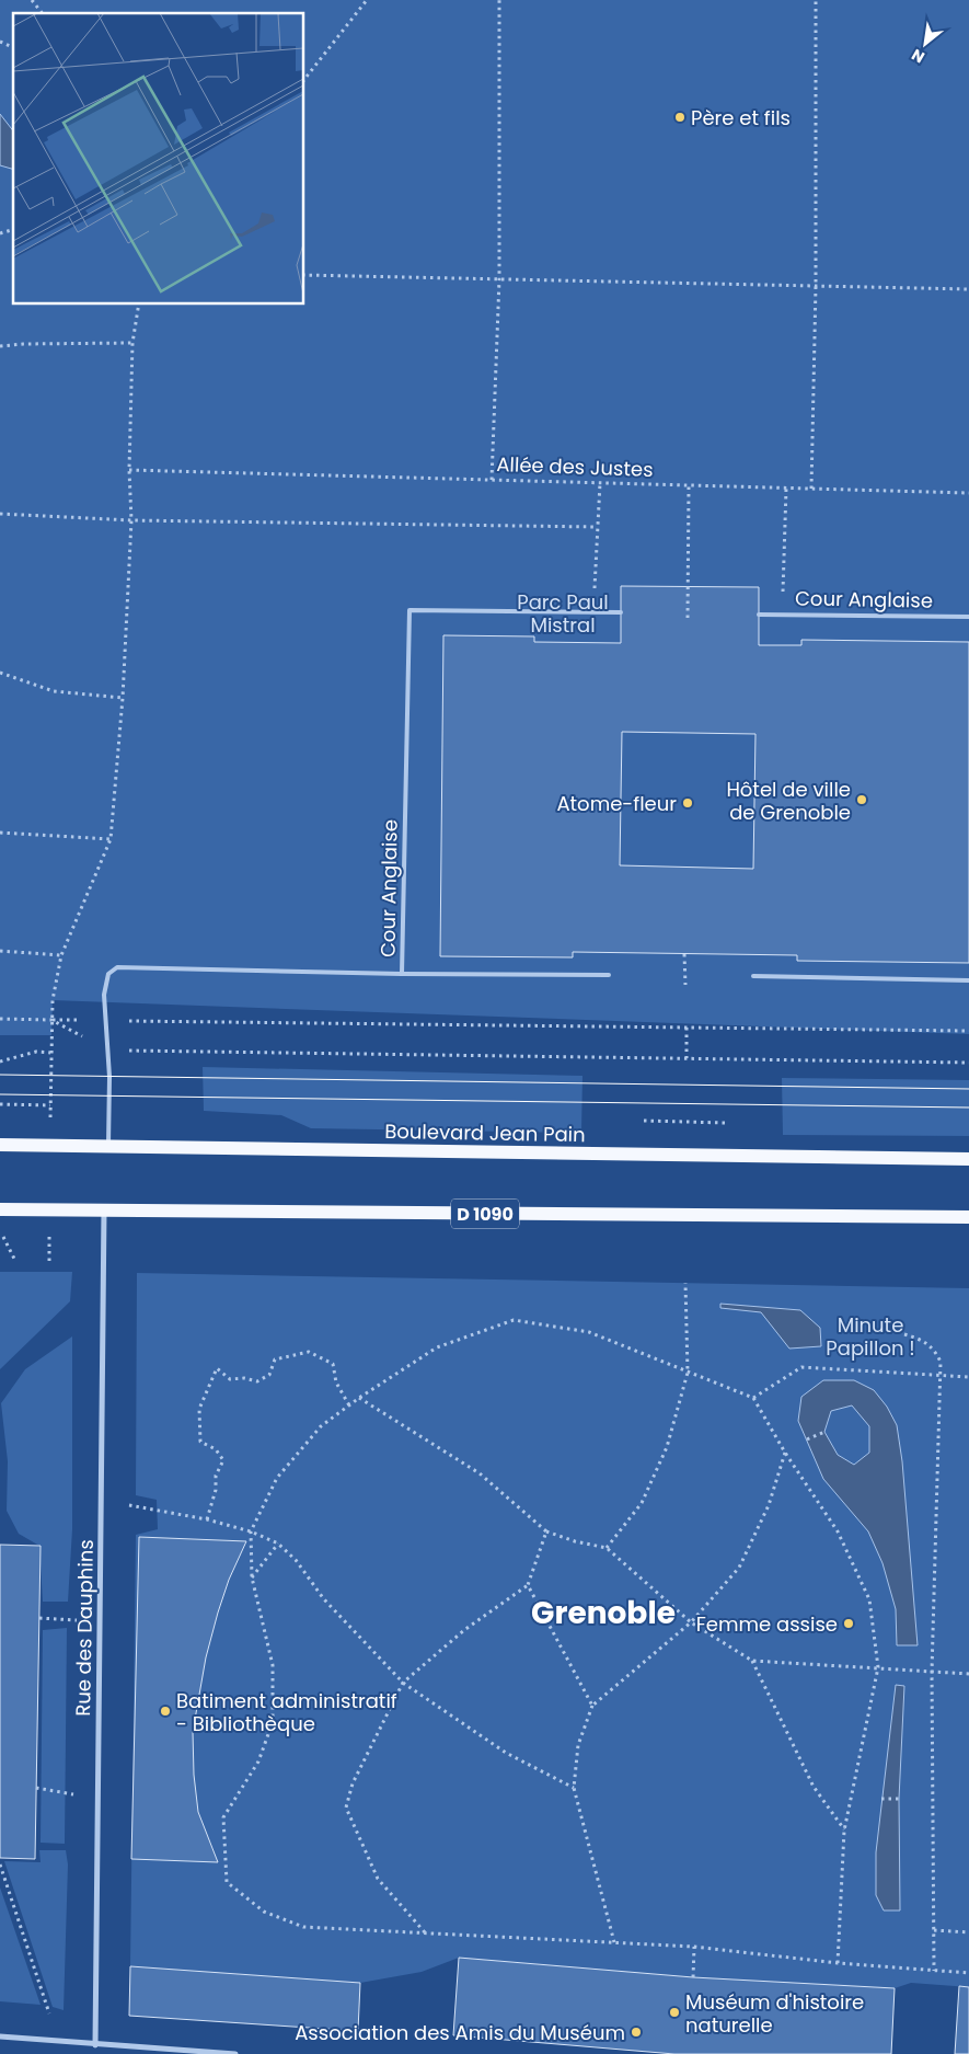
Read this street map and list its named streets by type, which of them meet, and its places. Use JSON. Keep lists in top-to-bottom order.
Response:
{
  "streets": {
    "main road": ["Boulevard Jean Pain", "D 1090"],
    "street": ["Rue des Dauphins"],
    "lane": ["Cour Anglaise"],
    "path": ["Allée des Justes"]
  },
  "crossings": [
    ["Cour Anglaise", "Boulevard Jean Pain"],
    ["D 1090", "Rue des Dauphins"]
  ],
  "districts": ["Grenoble"],
  "parks": ["Parc Paul Mistral", "Minute Papillon !"],
  "places": [
    "Père et fils",
    "Hôtel de ville de Grenoble",
    "Atome-fleur",
    "Femme assise",
    "Batiment administratif - Bibliothèque",
    "Muséum d'histoire naturelle",
    "Association des Amis du Muséum"
  ],
  "north": "bottom left"
}
